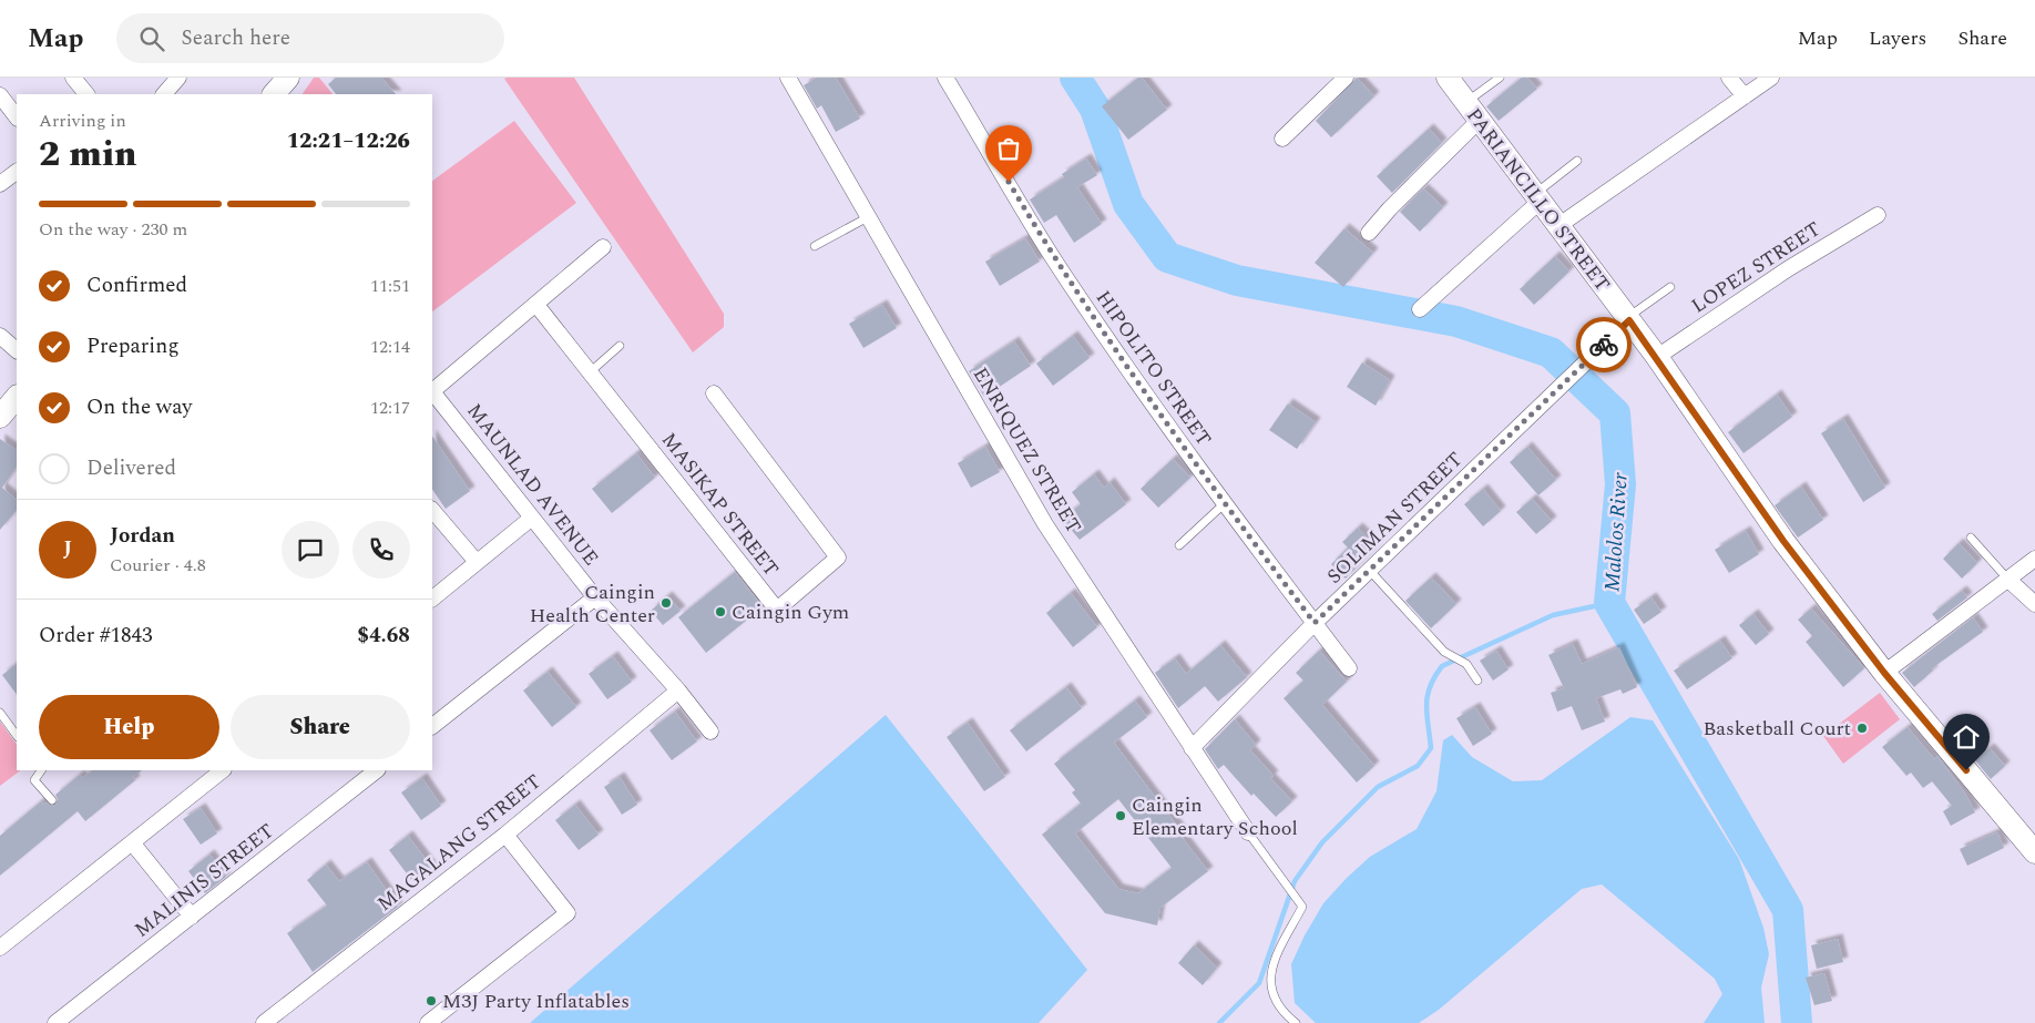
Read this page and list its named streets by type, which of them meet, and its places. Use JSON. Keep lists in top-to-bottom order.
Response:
{
  "streets": {
    "main road": ["PARIANCILLO STREET"],
    "street": [
      "LOPEZ STREET",
      "HIPOLITO STREET",
      "ENRIQUEZ STREET",
      "MAUNLAD AVENUE",
      "MASIKAP STREET",
      "SOLIMAN STREET",
      "MAGALANG STREET",
      "MALINIS STREET"
    ]
  },
  "crossings": [
    ["PARIANCILLO STREET", "LOPEZ STREET"],
    ["PARIANCILLO STREET", "SOLIMAN STREET"],
    ["HIPOLITO STREET", "SOLIMAN STREET"],
    ["ENRIQUEZ STREET", "SOLIMAN STREET"],
    ["MAUNLAD AVENUE", "MAGALANG STREET"]
  ],
  "water": ["Malolos River"],
  "places": [
    "Caingin Health Center",
    "Caingin Gym",
    "Basketball Court",
    "Caingin Elementary School",
    "M3J Party Inflatables"
  ],
  "page": {
    "header": "Map",
    "search": "Search here",
    "nav": ["Map", "Layers", "Share"],
    "heading": ["2 min", "Arriving in", "12:21–12:26"],
    "panel": [
      "Jordan",
      "Courier · 4.8",
      "Order #1843",
      "$4.68"
    ],
    "bar": "On the way · 230 m",
    "list": [
      ["Confirmed", "11:51"],
      ["Preparing", "12:14"],
      ["On the way", "12:17"],
      "Delivered"
    ],
    "round": "J",
    "buttons": ["Help", "Share"]
  }
}
